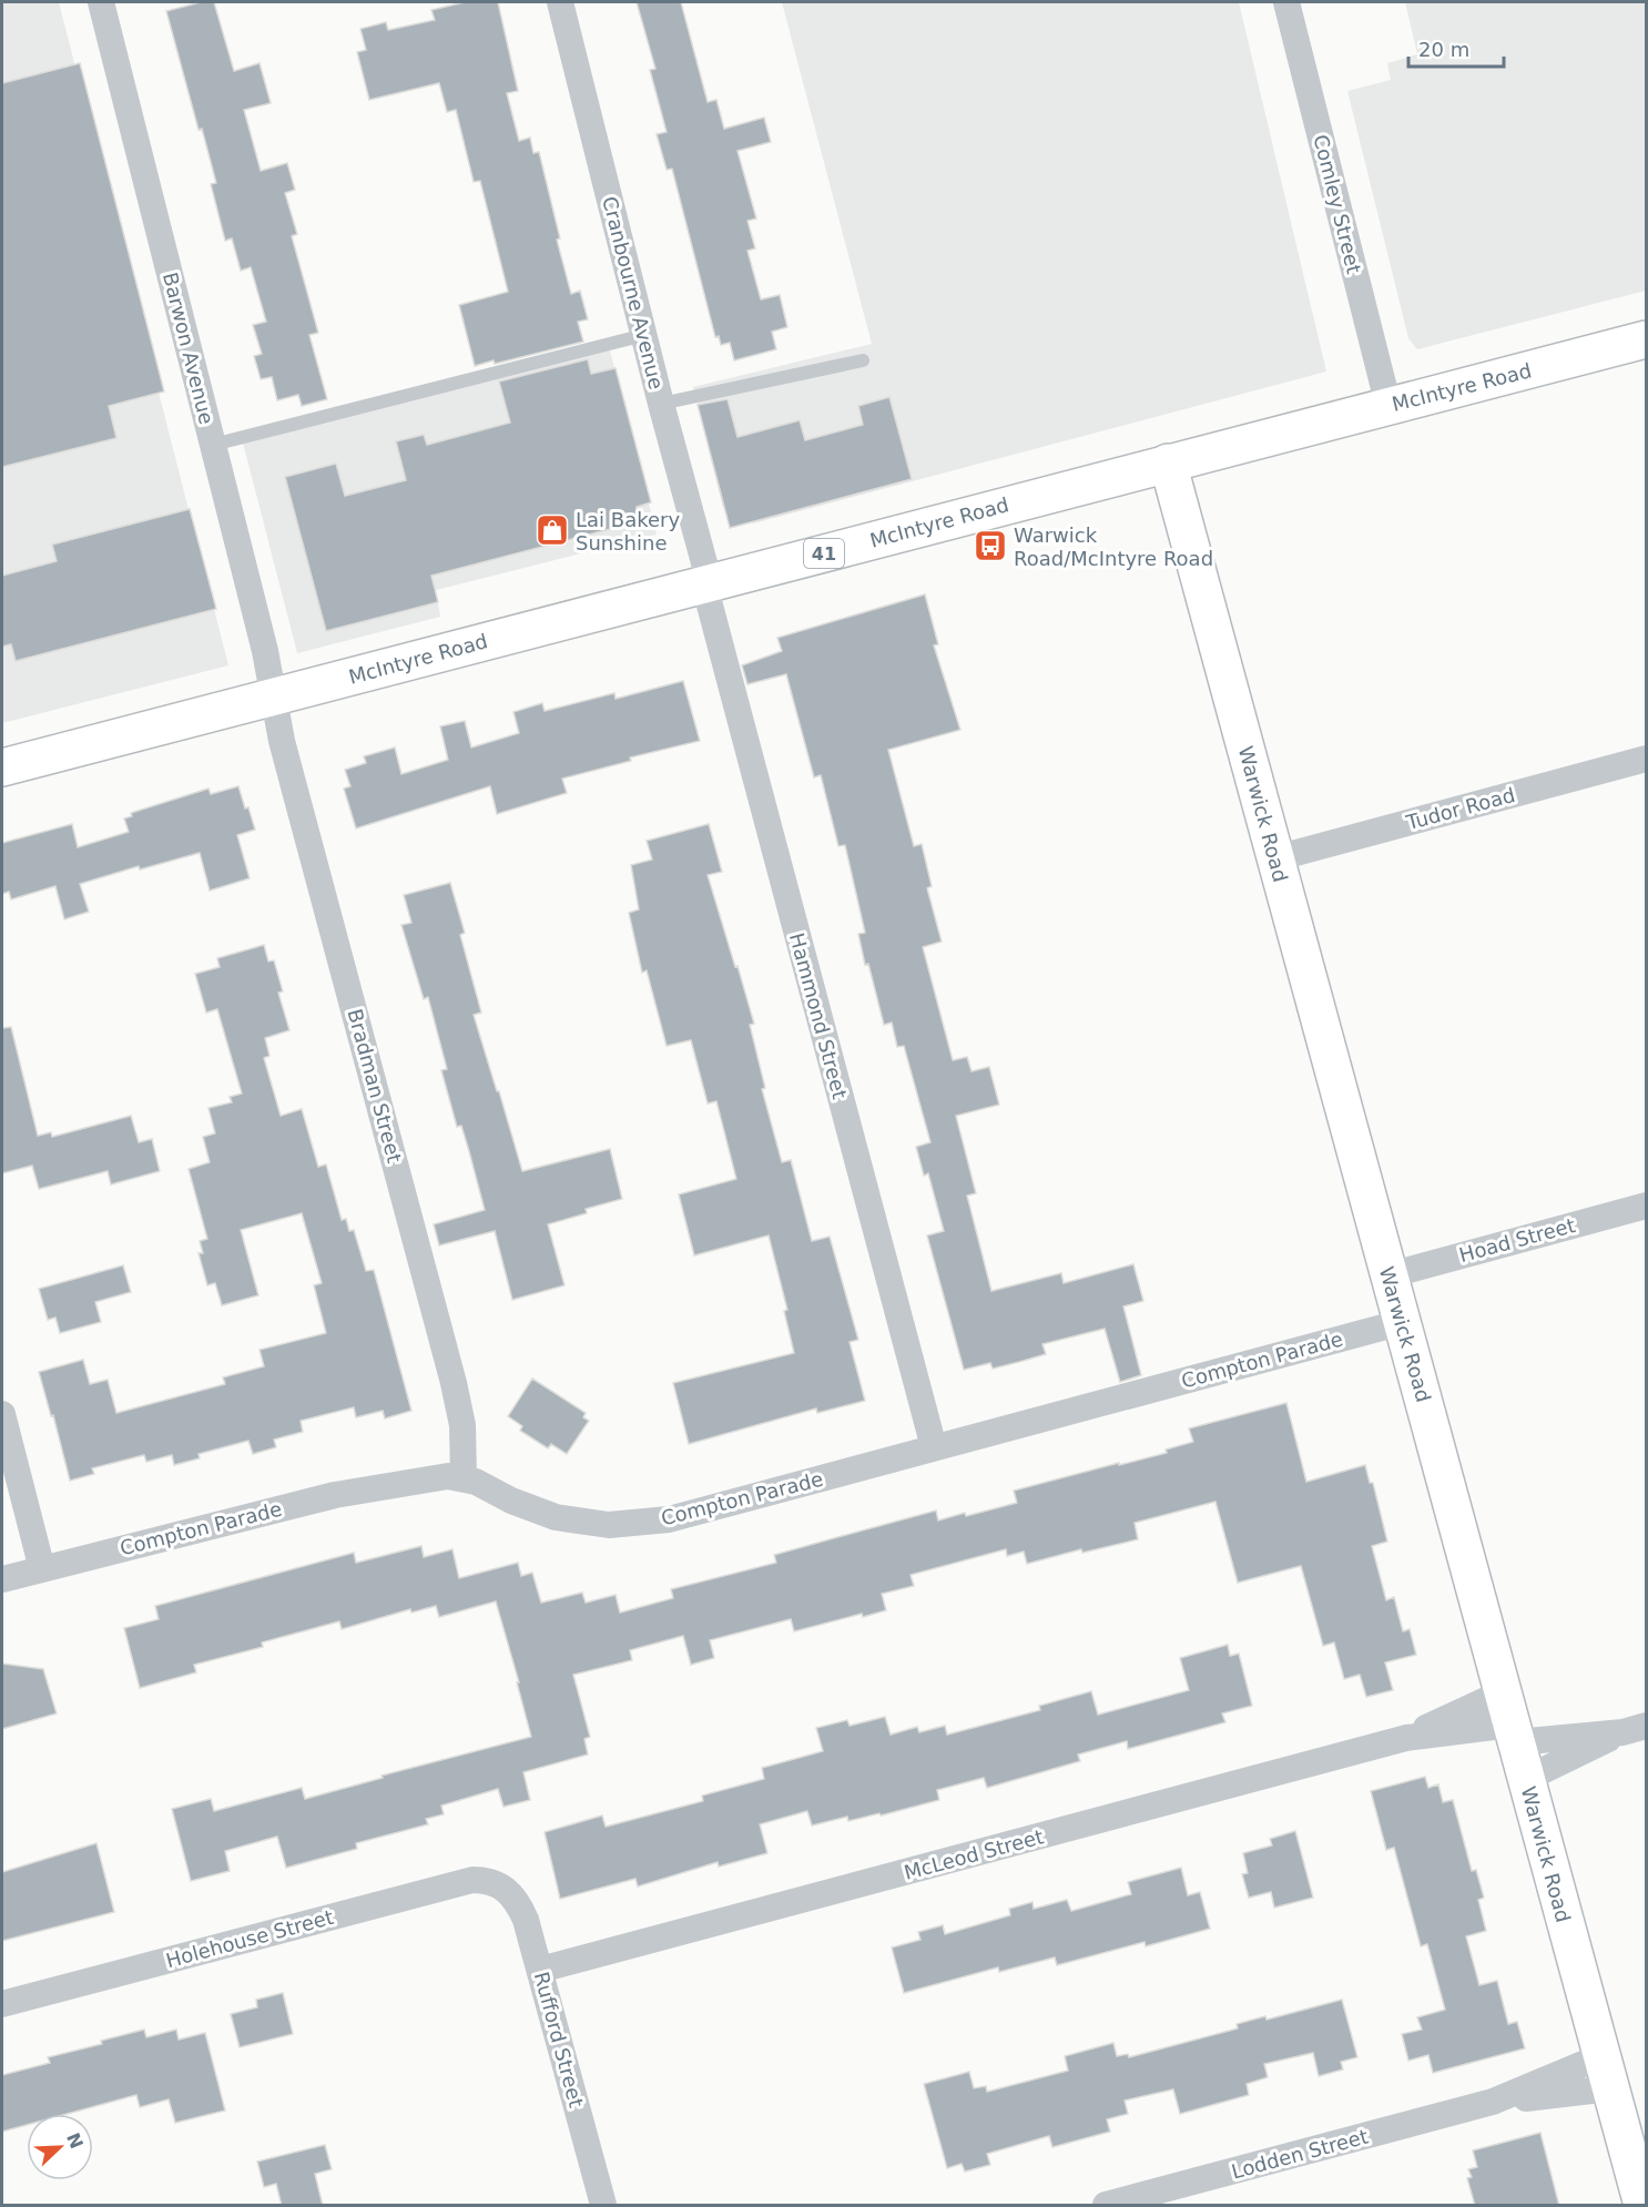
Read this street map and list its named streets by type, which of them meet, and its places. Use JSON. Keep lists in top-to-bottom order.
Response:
{
  "streets": {
    "street": [
      "Comley Street",
      "Cranbourne Avenue",
      "Barwon Avenue",
      "McIntyre Road",
      "41",
      "Tudor Road",
      "Warwick Road",
      "Hammond Street",
      "Bradman Street",
      "Hoad Street",
      "Compton Parade",
      "McLeod Street",
      "Holehouse Street",
      "Rufford Street",
      "Lodden Street"
    ]
  },
  "crossings": [
    ["Comley Street", "McIntyre Road"],
    ["Cranbourne Avenue", "McIntyre Road"],
    ["Cranbourne Avenue", "Hammond Street"],
    ["Barwon Avenue", "McIntyre Road"],
    ["Barwon Avenue", "Bradman Street"],
    ["McIntyre Road", "Warwick Road"],
    ["McIntyre Road", "Hammond Street"],
    ["McIntyre Road", "Bradman Street"],
    ["Tudor Road", "Warwick Road"],
    ["Warwick Road", "Hoad Street"],
    ["Warwick Road", "Compton Parade"],
    ["Warwick Road", "McLeod Street"],
    ["Warwick Road", "Lodden Street"],
    ["Hammond Street", "Compton Parade"],
    ["Bradman Street", "Compton Parade"],
    ["McLeod Street", "Rufford Street"],
    ["Holehouse Street", "Rufford Street"]
  ],
  "places": {
    "shop": ["Lai Bakery Sunshine"],
    "bus stop": ["Warwick Road/McIntyre Road"]
  },
  "scale_bar": "20 m",
  "north": "top right"
}
